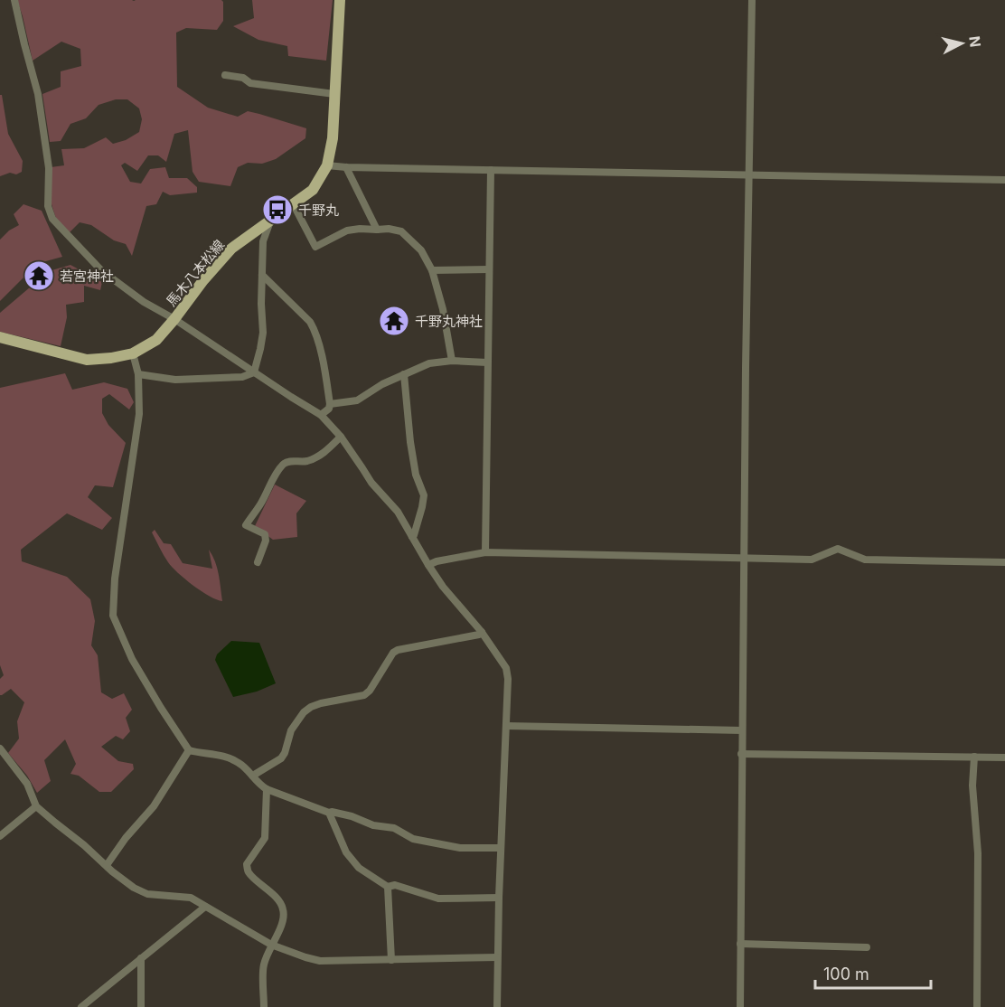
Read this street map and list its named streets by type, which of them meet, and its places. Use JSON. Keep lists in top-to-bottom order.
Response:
{
  "streets": {
    "main road": ["馬木八本松線"]
  },
  "places": {
    "bus stop": ["千野丸"],
    "temple": ["若宮神社", "千野丸神社"]
  },
  "scale_bar": "100 m",
  "north": "right"
}
